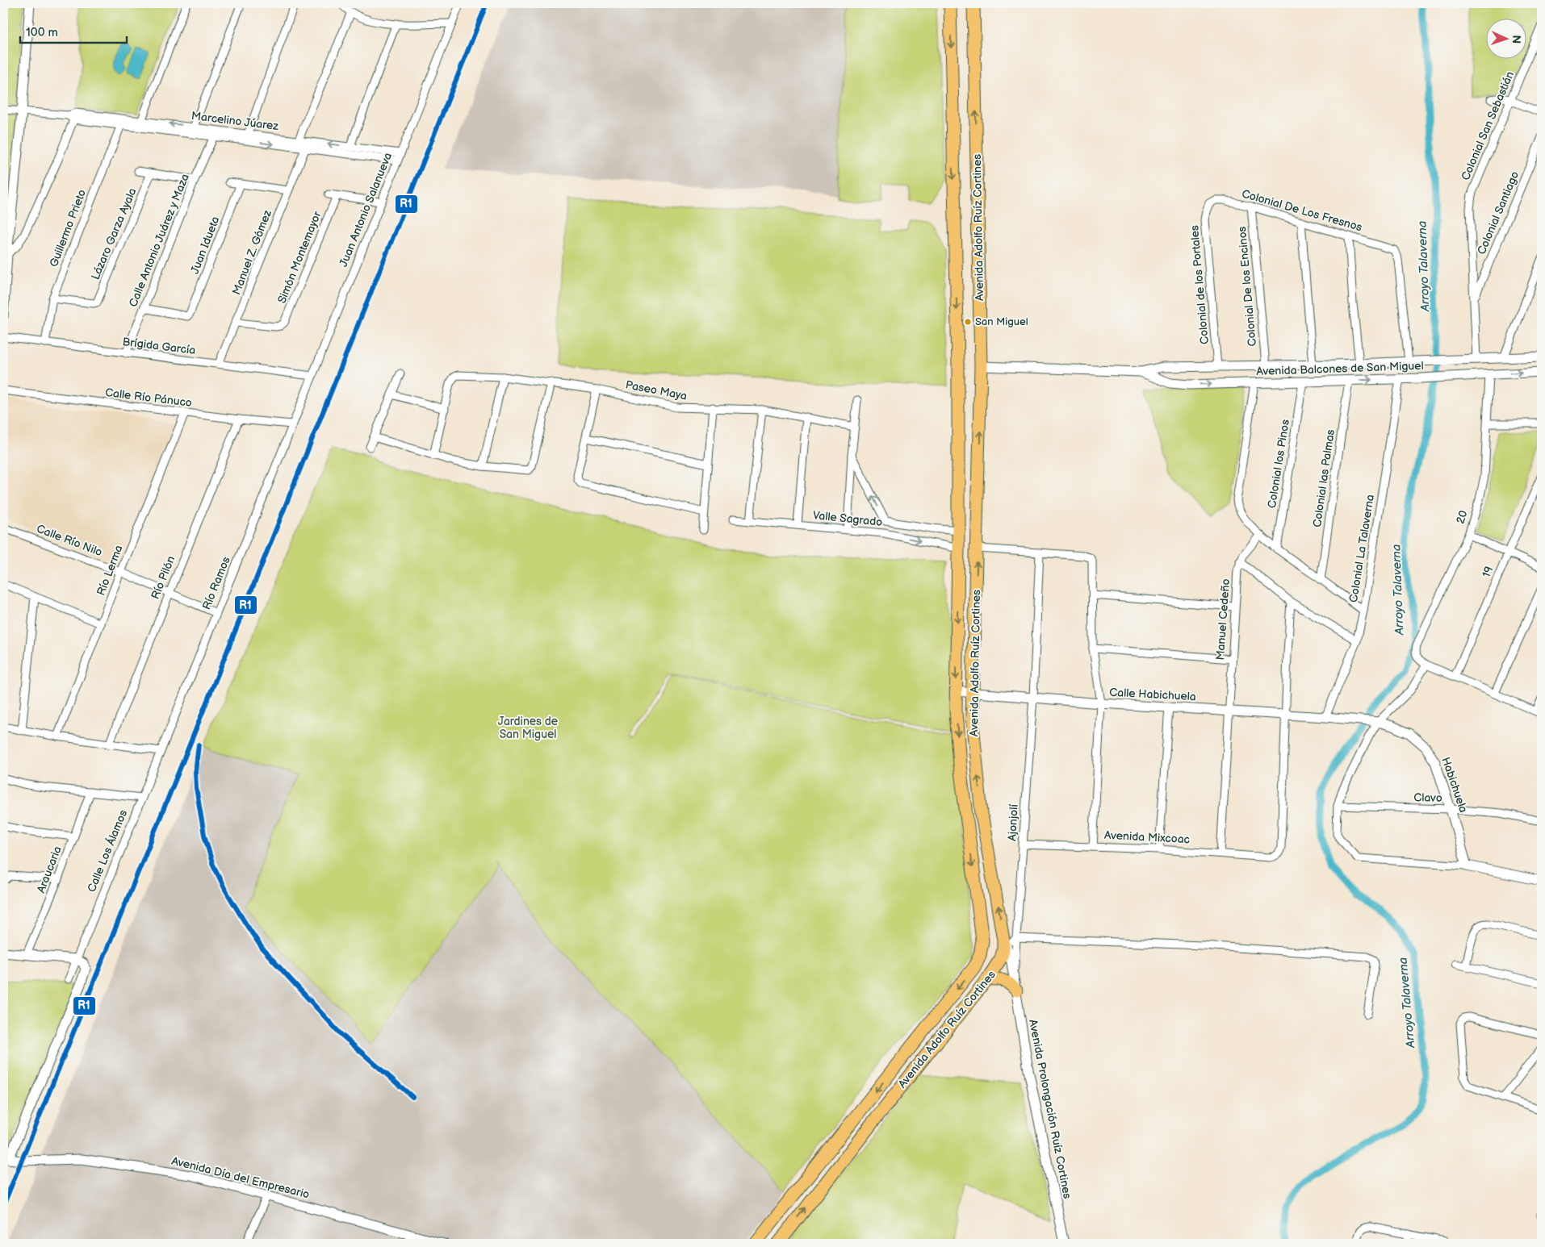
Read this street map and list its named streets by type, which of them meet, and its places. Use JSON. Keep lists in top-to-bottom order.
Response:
{
  "streets": {
    "main road": ["Avenida Adolfo Ruíz Cortines"],
    "street": [
      "Marcelino Júarez",
      "Colonial San Sebastián",
      "Juan Antonio Salanueva",
      "Colonial De Los Fresnos",
      "Colonial Santiago",
      "Guillermo Prieto",
      "Lázaro Garza Ayala",
      "Calle Antonio Juárez y Maza",
      "Juan Idueta",
      "Manuel Z. Gómez",
      "Simón Montemayor",
      "Colonial de los Portales",
      "Colonial De los Encinos",
      "Brígida García",
      "Avenida Balcones de San Miguel",
      "Paseo Maya",
      "Calle Río Pánuco",
      "Colonial los Pinos",
      "Colonial las Palmas",
      "20",
      "Valle Sagrado",
      "Calle Río Nilo",
      "Colonial La Talaverna",
      "Río Lerma",
      "19",
      "Río Pilón",
      "Río Ramos",
      "Manuel Cedeño",
      "Calle Habichuela",
      "Habichuela",
      "Clavo",
      "Ajonjolí",
      "Avenida Mixcoac",
      "Calle Los Álamos",
      "Araucaria",
      "Avenida Prolongación Ruíz Cortines",
      "Avenida Día del Empresario"
    ]
  },
  "crossings": [
    ["Marcelino Júarez", "Juan Antonio Salanueva"],
    ["Marcelino Júarez", "Guillermo Prieto"],
    ["Marcelino Júarez", "Calle Antonio Juárez y Maza"],
    ["Marcelino Júarez", "Manuel Z. Gómez"],
    ["Colonial San Sebastián", "Colonial Santiago"],
    ["Colonial San Sebastián", "Avenida Balcones de San Miguel"],
    ["Juan Antonio Salanueva", "Brígida García"],
    ["Juan Antonio Salanueva", "Calle Río Pánuco"],
    ["Juan Antonio Salanueva", "Río Ramos"],
    ["Colonial De Los Fresnos", "Colonial de los Portales"],
    ["Colonial De Los Fresnos", "Colonial De los Encinos"],
    ["Colonial De Los Fresnos", "Avenida Balcones de San Miguel"],
    ["Avenida Adolfo Ruíz Cortines", "Avenida Balcones de San Miguel"],
    ["Avenida Adolfo Ruíz Cortines", "Valle Sagrado"],
    ["Avenida Adolfo Ruíz Cortines", "Calle Habichuela"],
    ["Avenida Adolfo Ruíz Cortines", "Avenida Prolongación Ruíz Cortines"],
    ["Guillermo Prieto", "Lázaro Garza Ayala"],
    ["Guillermo Prieto", "Brígida García"],
    ["Calle Antonio Juárez y Maza", "Juan Idueta"],
    ["Calle Antonio Juárez y Maza", "Brígida García"],
    ["Manuel Z. Gómez", "Simón Montemayor"],
    ["Manuel Z. Gómez", "Brígida García"],
    ["Colonial de los Portales", "Avenida Balcones de San Miguel"],
    ["Colonial De los Encinos", "Avenida Balcones de San Miguel"],
    ["Avenida Balcones de San Miguel", "Colonial los Pinos"],
    ["Avenida Balcones de San Miguel", "Colonial las Palmas"],
    ["Avenida Balcones de San Miguel", "20"],
    ["Avenida Balcones de San Miguel", "Colonial La Talaverna"],
    ["Calle Río Pánuco", "Río Lerma"],
    ["Calle Río Pánuco", "Río Pilón"],
    ["Calle Río Pánuco", "Río Ramos"],
    ["Calle Río Nilo", "Río Lerma"],
    ["Calle Río Nilo", "Río Pilón"],
    ["Calle Río Nilo", "Río Ramos"],
    ["Colonial La Talaverna", "Calle Habichuela"],
    ["Río Ramos", "Calle Los Álamos"],
    ["Manuel Cedeño", "Calle Habichuela"],
    ["Manuel Cedeño", "Avenida Mixcoac"],
    ["Calle Habichuela", "Habichuela"],
    ["Calle Habichuela", "Ajonjolí"],
    ["Calle Habichuela", "Avenida Mixcoac"],
    ["Habichuela", "Clavo"],
    ["Ajonjolí", "Avenida Mixcoac"],
    ["Ajonjolí", "Avenida Prolongación Ruíz Cortines"]
  ],
  "water": ["Arroyo Talaverna"],
  "parks": ["Jardines de San Miguel"],
  "places": ["San Miguel"],
  "lines": ["transit line R1"],
  "scale_bar": "100 m",
  "north": "right"
}
